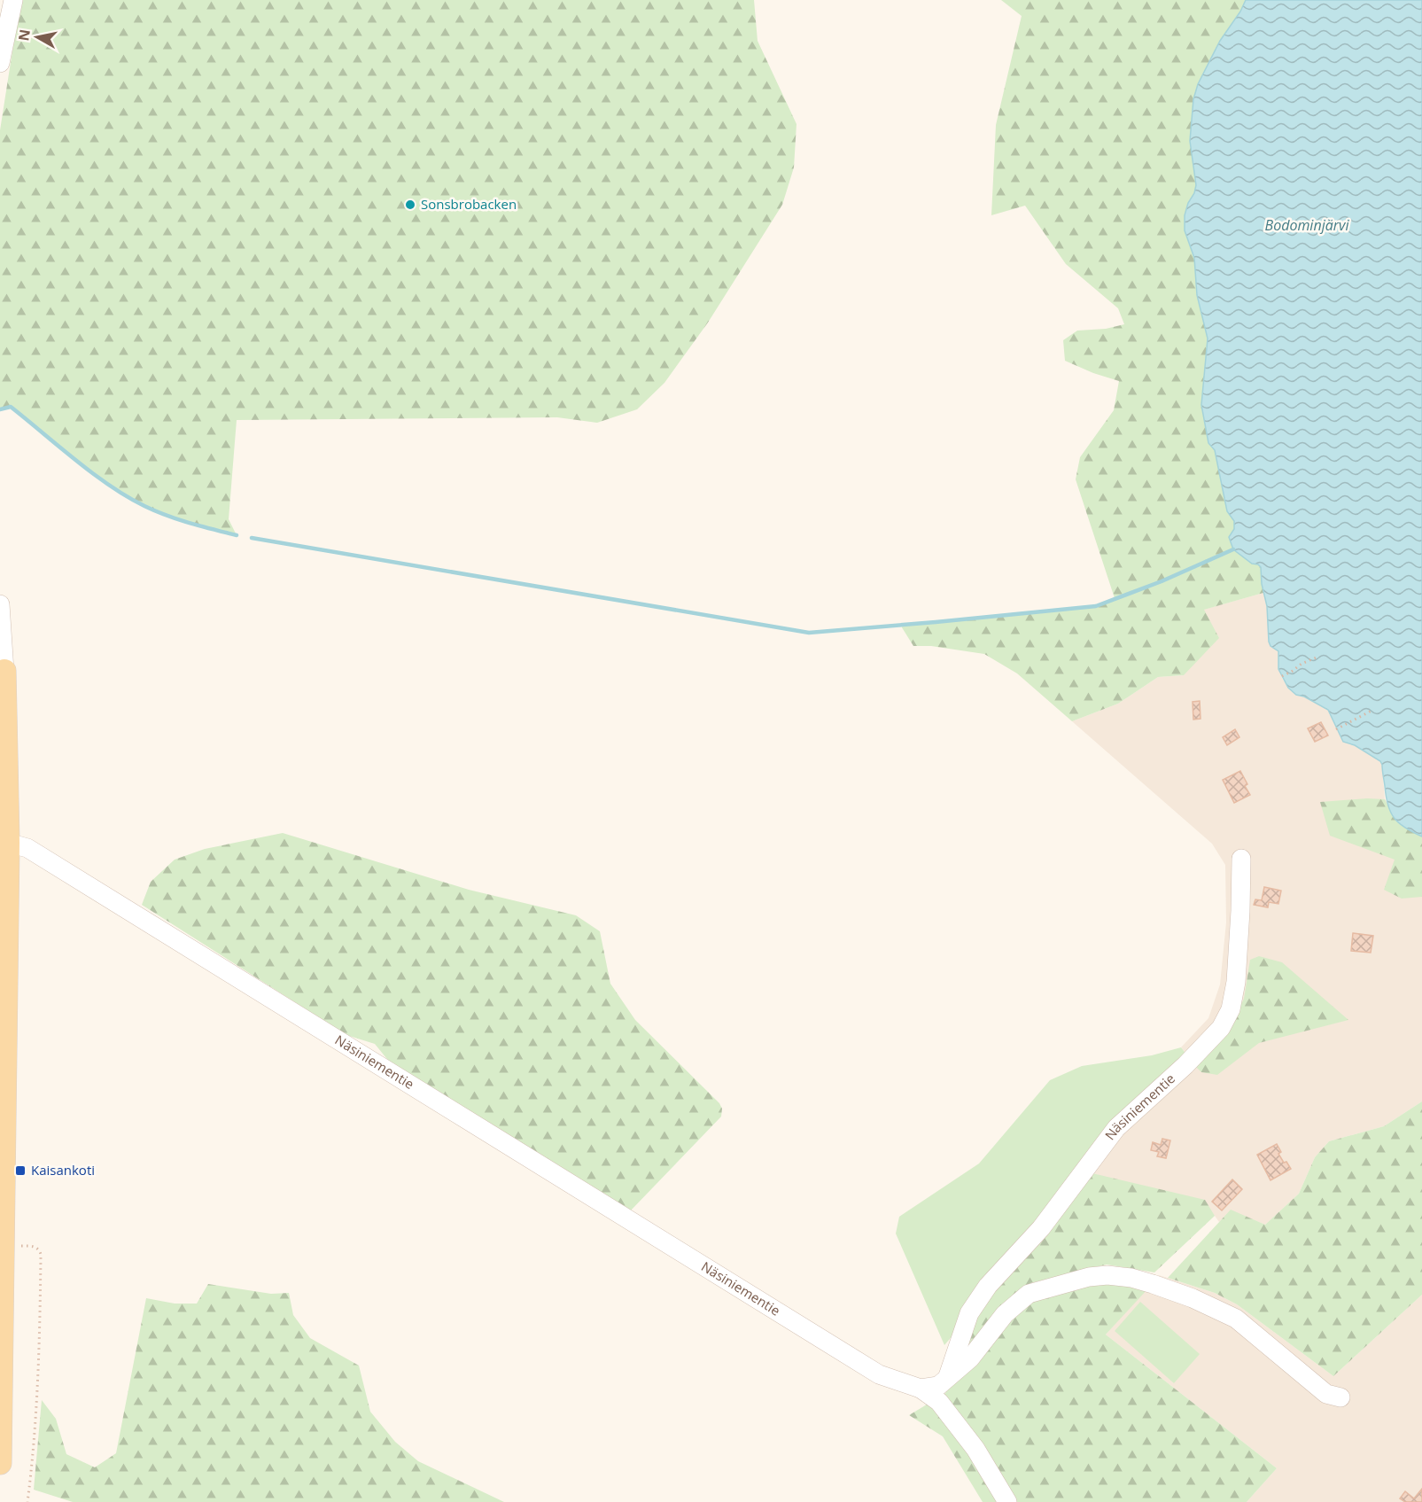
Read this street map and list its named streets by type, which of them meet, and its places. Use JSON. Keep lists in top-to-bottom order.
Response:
{
  "streets": {
    "street": ["Näsiniementie"]
  },
  "water": ["Bodominjärvi"],
  "places": {
    "other": ["Sonsbrobacken"],
    "transit": ["Kaisankoti"]
  },
  "north": "left"
}
